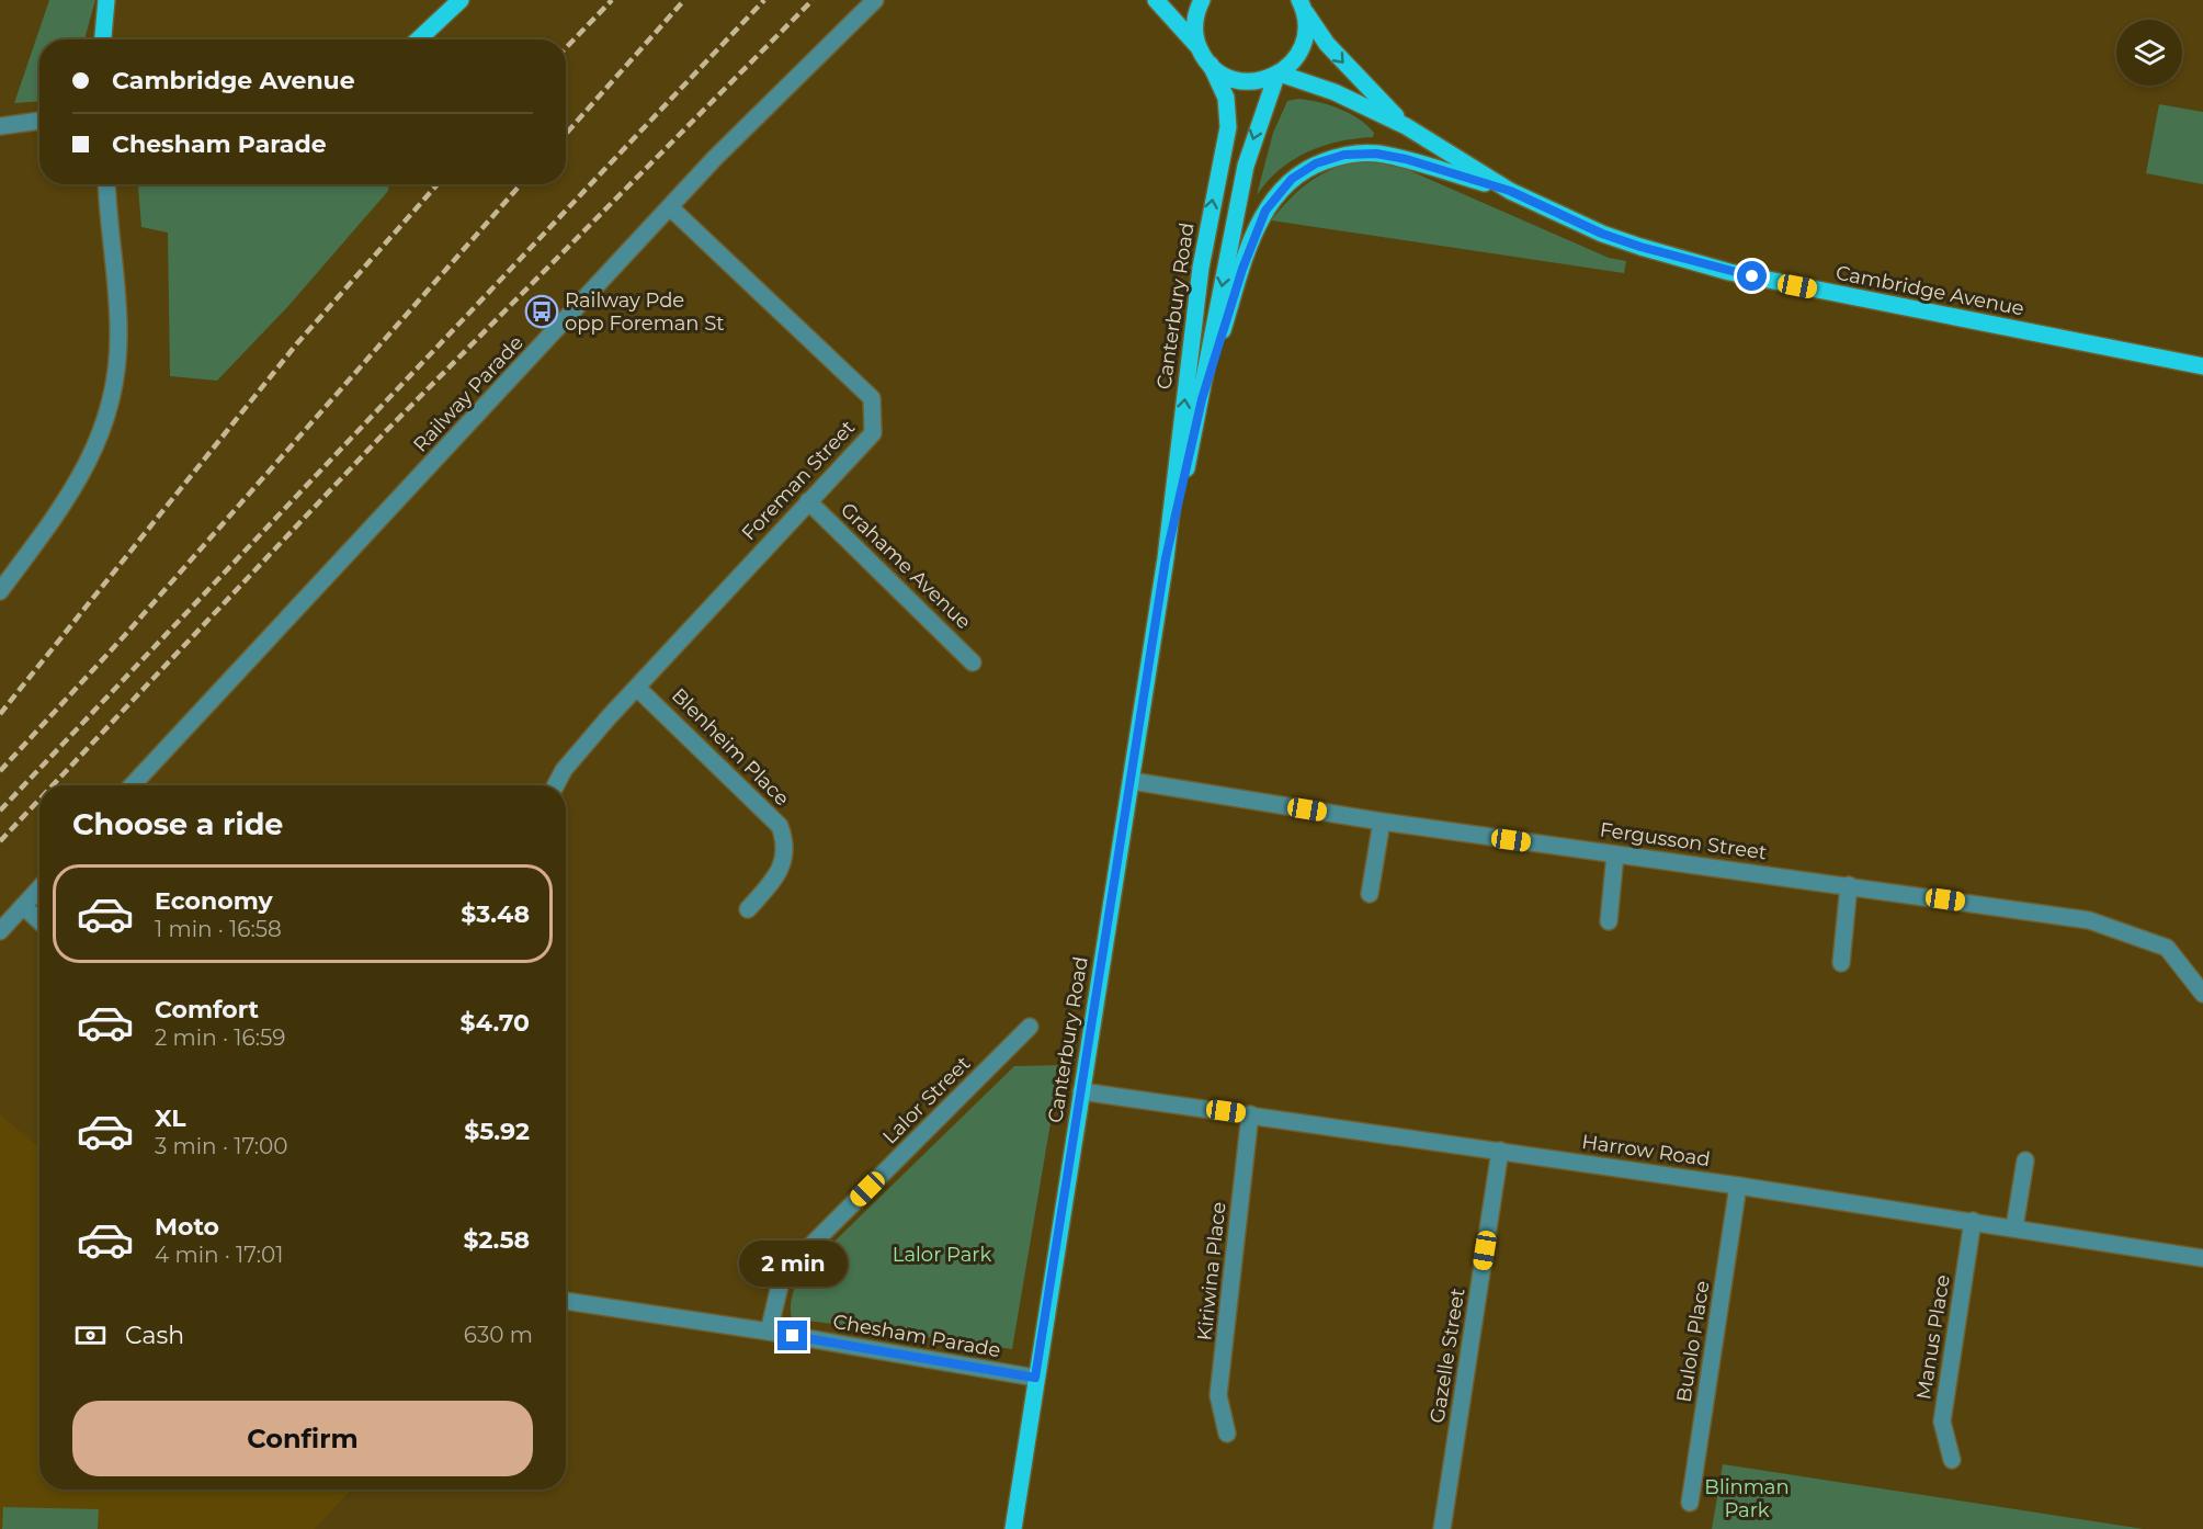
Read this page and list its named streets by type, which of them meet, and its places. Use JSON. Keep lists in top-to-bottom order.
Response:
{
  "streets": {
    "main road": ["Cambridge Avenue", "Canterbury Road"],
    "street": [
      "Railway Parade",
      "Foreman Street",
      "Grahame Avenue",
      "Blenheim Place",
      "Fergusson Street",
      "Lalor Street",
      "Harrow Road",
      "Kiriwina Place",
      "Chesham Parade",
      "Manus Place",
      "Bulolo Place",
      "Gazelle Street"
    ]
  },
  "crossings": [
    ["Cambridge Avenue", "Canterbury Road"],
    ["Canterbury Road", "Fergusson Street"],
    ["Canterbury Road", "Harrow Road"],
    ["Canterbury Road", "Chesham Parade"],
    ["Railway Parade", "Foreman Street"],
    ["Foreman Street", "Grahame Avenue"],
    ["Foreman Street", "Blenheim Place"],
    ["Lalor Street", "Chesham Parade"],
    ["Harrow Road", "Kiriwina Place"],
    ["Harrow Road", "Manus Place"],
    ["Harrow Road", "Bulolo Place"],
    ["Harrow Road", "Gazelle Street"]
  ],
  "parks": ["Lalor Park", "Blinman Park"],
  "places": {
    "bus stop": ["Railway Pde opp Foreman St"]
  },
  "page": {
    "banner": ["Cambridge Avenue", "Chesham Parade"],
    "heading": "Choose a ride",
    "list": [
      {
        "name": "Economy",
        "note": "1 min · 16:58",
        "value": "$3.48"
      },
      {
        "name": "Comfort",
        "note": "2 min · 16:59",
        "value": "$4.70"
      },
      {
        "name": "XL",
        "note": "3 min · 17:00",
        "value": "$5.92"
      },
      {
        "name": "Moto",
        "note": "4 min · 17:01",
        "value": "$2.58"
      }
    ],
    "bubble": "2 min",
    "pay": ["Cash", "630 m"],
    "buttons": "Confirm"
  }
}
